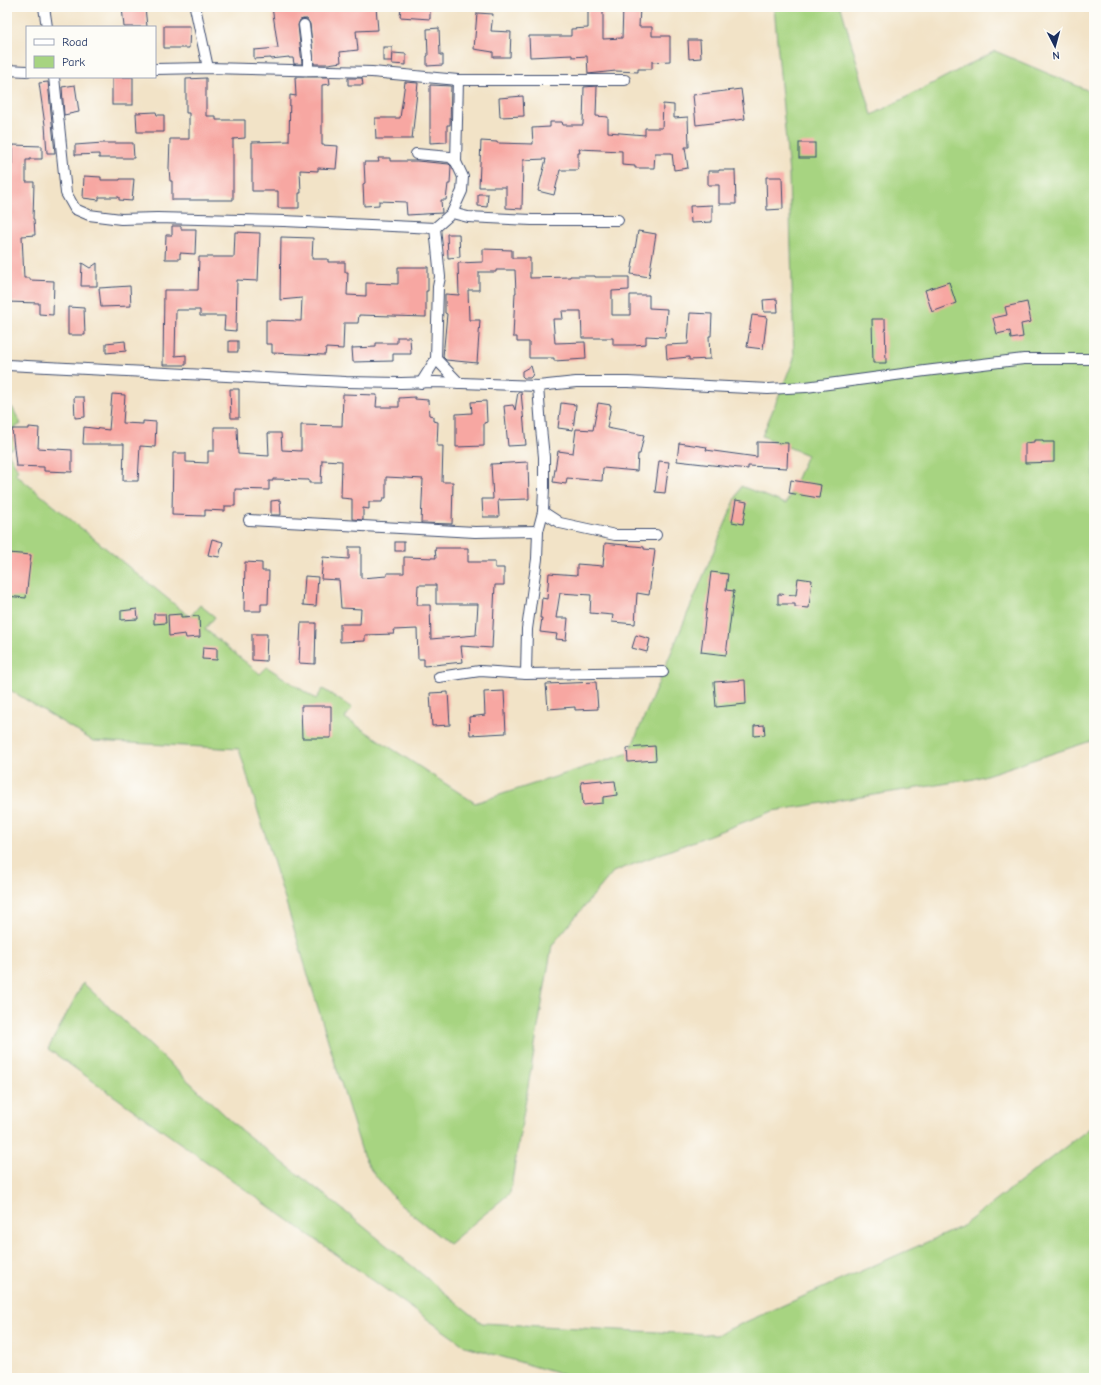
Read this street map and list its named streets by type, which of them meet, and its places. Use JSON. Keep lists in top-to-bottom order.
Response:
{
  "legend": ["Road", "Park"],
  "north": "bottom"
}
